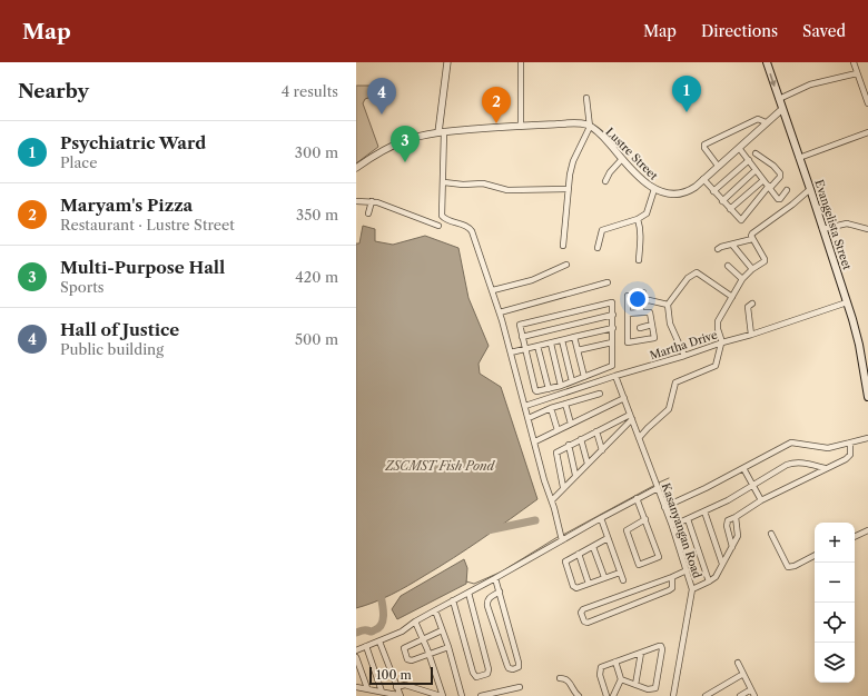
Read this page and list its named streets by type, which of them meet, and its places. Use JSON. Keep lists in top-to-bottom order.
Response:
{
  "streets": {
    "main road": ["Evangelista Street"],
    "street": ["Lustre Street", "Martha Drive", "Kasanyangan Road"]
  },
  "crossings": [
    ["Lustre Street", "Evangelista Street"],
    ["Evangelista Street", "Martha Drive"],
    ["Martha Drive", "Kasanyangan Road"]
  ],
  "water": ["ZSCMST Fish Pond"],
  "scale_bar": "100 m",
  "page": {
    "header": "Map",
    "nav": ["Map", "Directions", "Saved"],
    "heading": ["Nearby", "4 results"],
    "pins": [
      "1",
      "4",
      "2",
      "3"
    ],
    "list": [
      {
        "mark": "1",
        "name": "Psychiatric Ward",
        "note": "Place",
        "value": "300 m"
      },
      {
        "mark": "2",
        "name": "Maryam's Pizza",
        "note": "Restaurant · Lustre Street",
        "value": "350 m"
      },
      {
        "mark": "3",
        "name": "Multi-Purpose Hall",
        "note": "Sports",
        "value": "420 m"
      },
      {
        "mark": "4",
        "name": "Hall of Justice",
        "note": "Public building",
        "value": "500 m"
      }
    ],
    "map_buttons": ["+", "−"],
    "scale": "100 m"
  }
}
